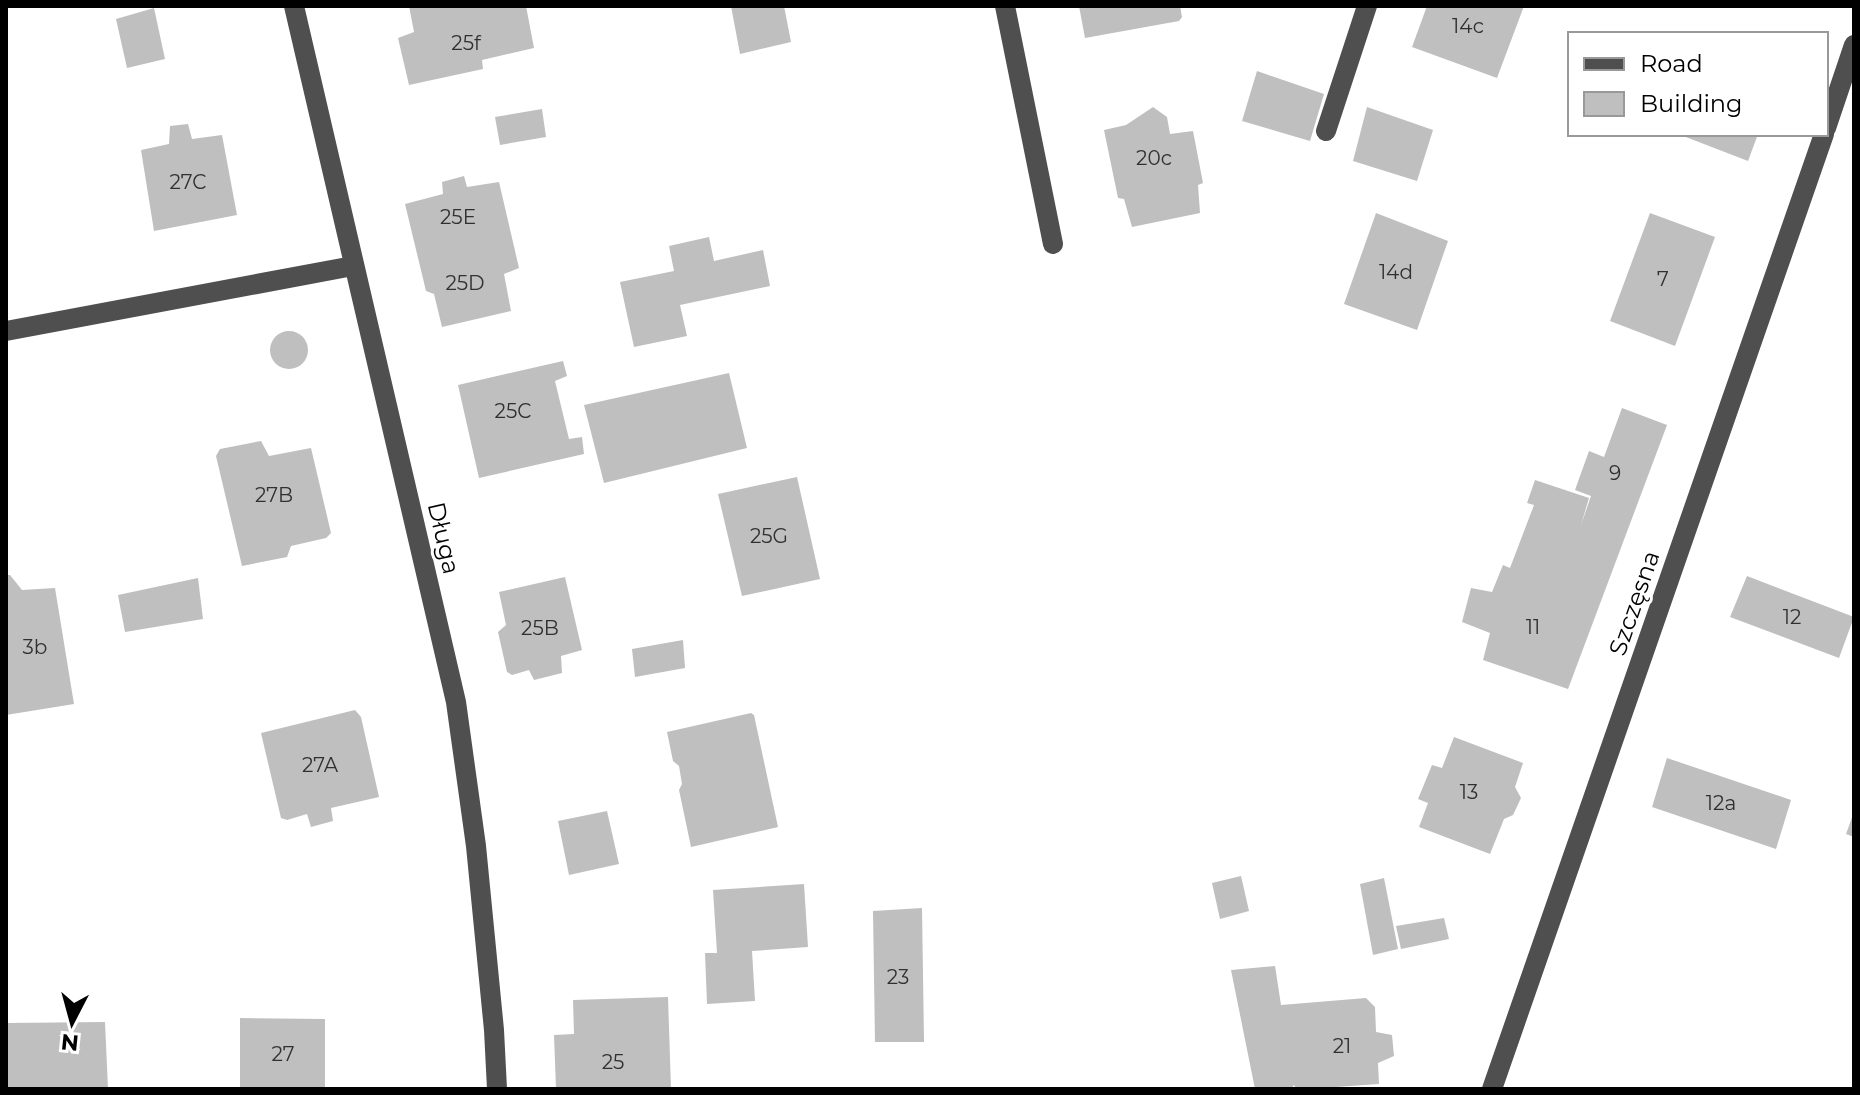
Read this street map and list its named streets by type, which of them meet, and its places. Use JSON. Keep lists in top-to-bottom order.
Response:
{
  "streets": {
    "street": ["Długa", "Szczęsna"]
  },
  "house_numbers": [
    "14c",
    "25f",
    "20c",
    "27C",
    "25E",
    "14d",
    "7",
    "25D",
    "25C",
    "9",
    "27B",
    "25G",
    "12",
    "11",
    "25B",
    "3b",
    "27A",
    "13",
    "12a",
    "23",
    "21",
    "27",
    "25"
  ],
  "legend": ["Road", "Building"],
  "north": "bottom"
}
